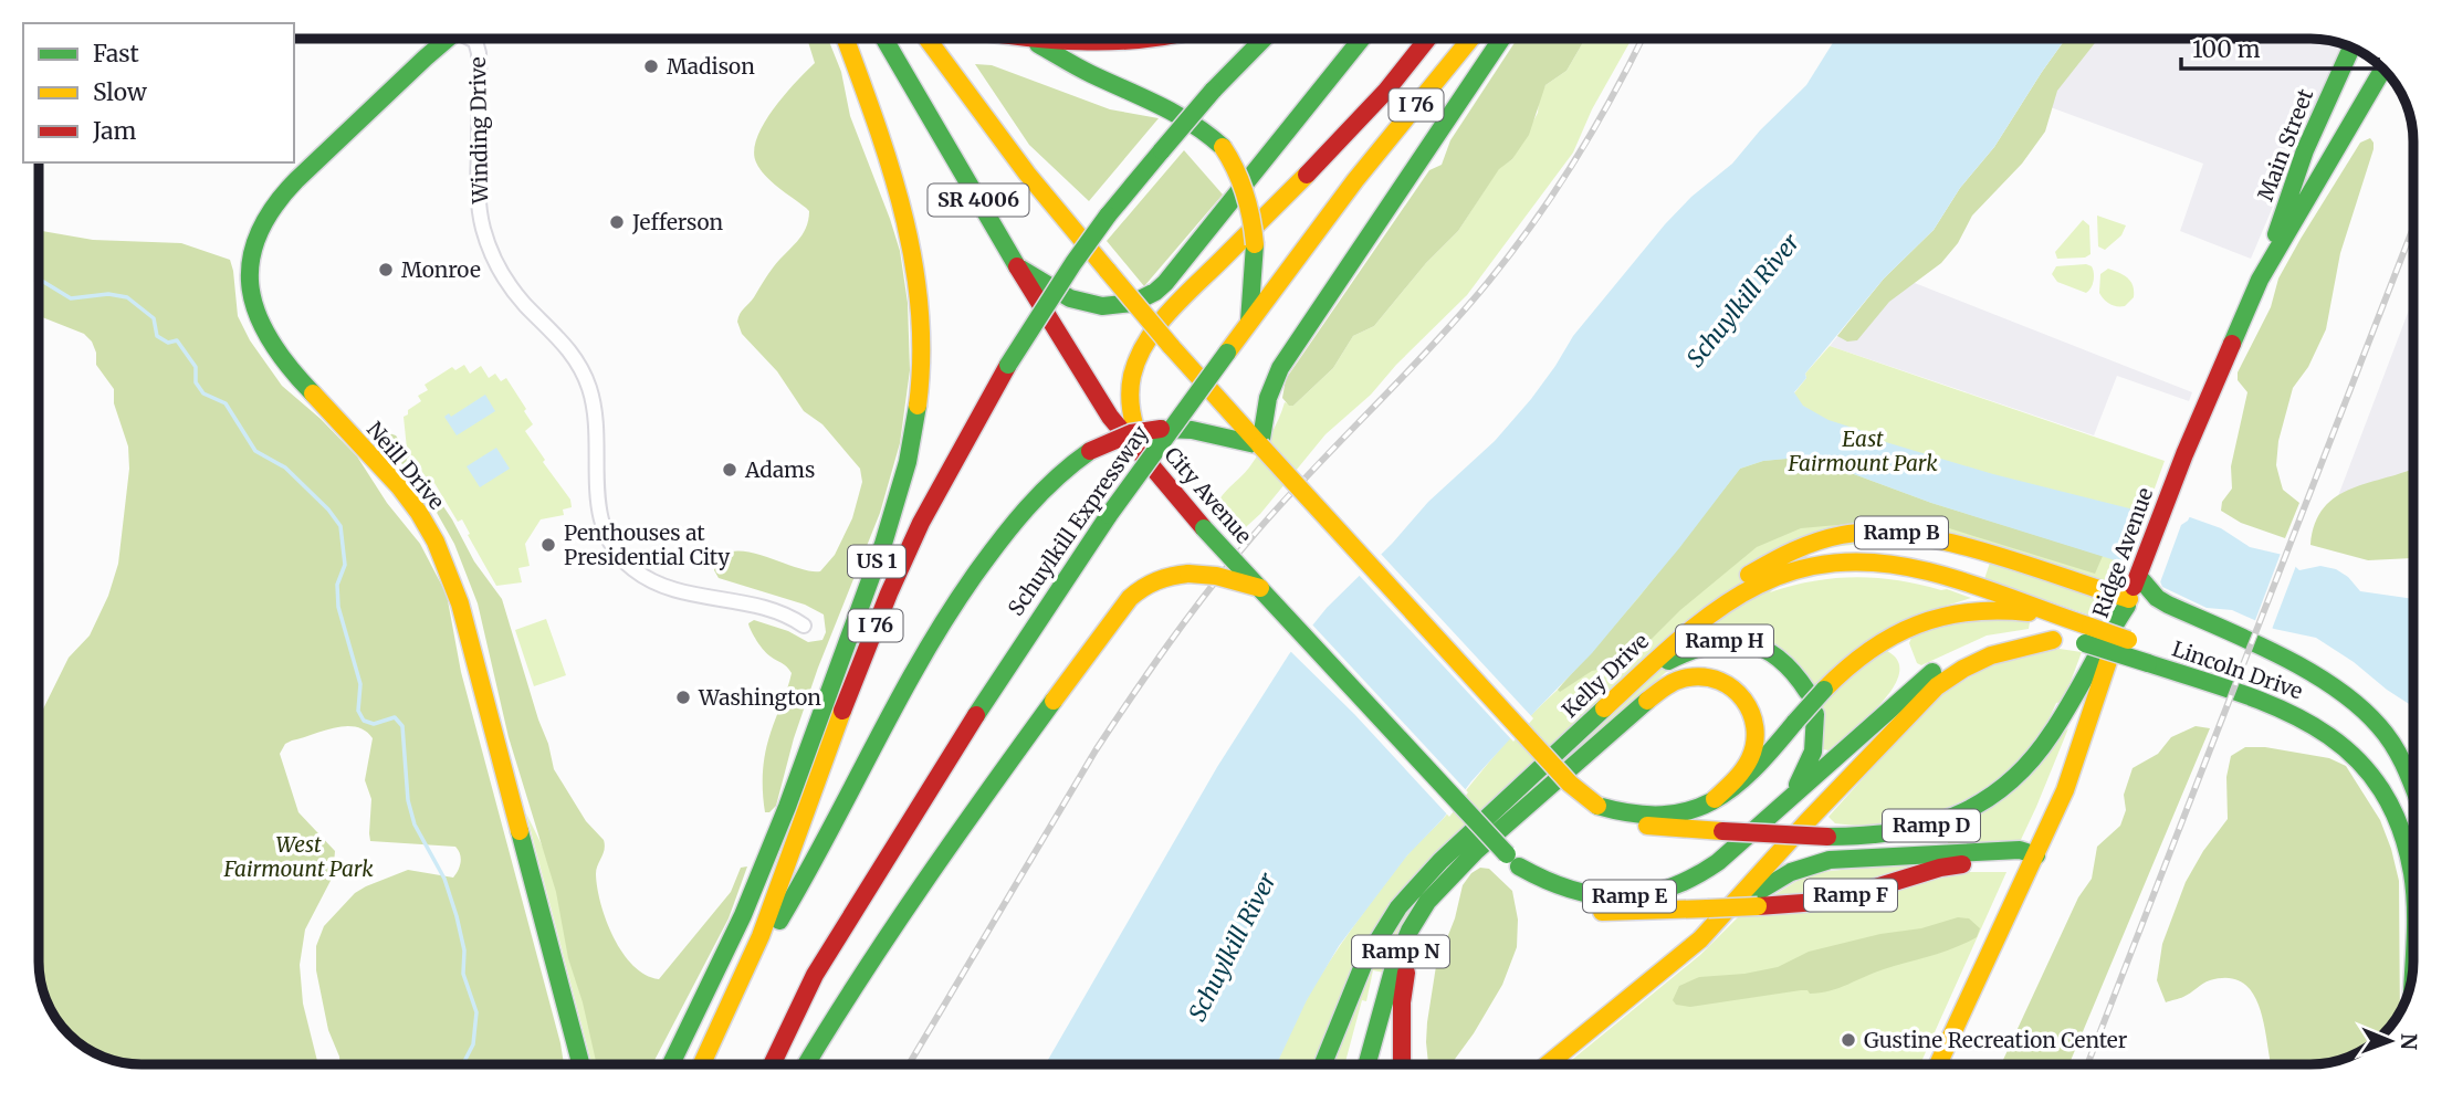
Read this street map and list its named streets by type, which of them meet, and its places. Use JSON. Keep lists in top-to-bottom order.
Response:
{
  "streets": {
    "main road": [
      "I 76",
      "Main Street",
      "SR 4006",
      "Neill Drive",
      "City Avenue",
      "Schuylkill Expressway",
      "Ramp B",
      "Ridge Avenue",
      "US 1",
      "Ramp H",
      "Lincoln Drive",
      "Kelly Drive",
      "Ramp D",
      "Ramp F",
      "Ramp E",
      "Ramp N"
    ],
    "street": ["Winding Drive"]
  },
  "crossings": [
    ["Main Street", "Ridge Avenue"],
    ["City Avenue", "Ramp F"],
    ["City Avenue", "Ramp E"],
    ["Ramp B", "Ridge Avenue"],
    ["Ramp B", "Kelly Drive"],
    ["Ramp B", "Ramp D"],
    ["Ridge Avenue", "Ramp D"],
    ["Ridge Avenue", "Ramp F"],
    ["Ramp H", "Kelly Drive"],
    ["Lincoln Drive", "Kelly Drive"],
    ["Lincoln Drive", "Ramp E"],
    ["Ramp D", "Ramp N"],
    ["Ramp F", "Ramp E"]
  ],
  "water": ["Schuylkill River"],
  "parks": ["East Fairmount Park", "West Fairmount Park"],
  "places": [
    "Madison",
    "Jefferson",
    "Monroe",
    "Adams",
    "Penthouses at Presidential City",
    "Washington",
    "Gustine Recreation Center"
  ],
  "legend": ["Fast", "Slow", "Jam"],
  "scale_bar": "100 m",
  "north": "right"
}
